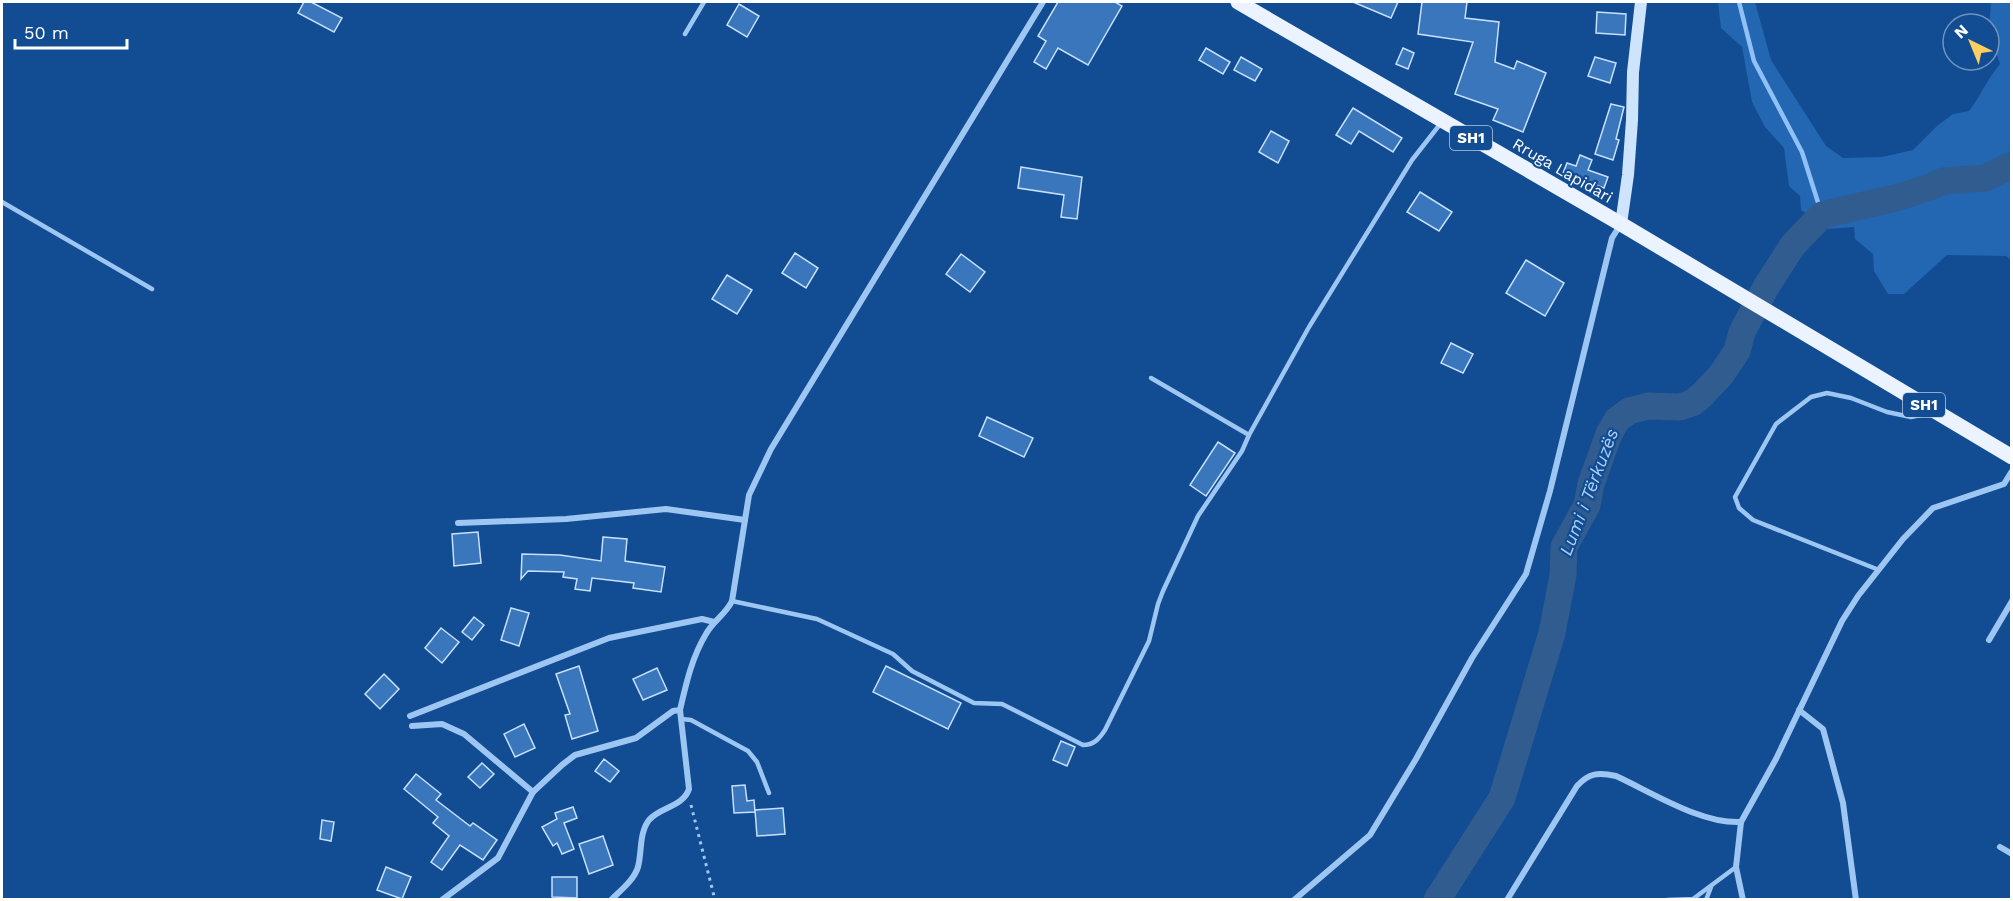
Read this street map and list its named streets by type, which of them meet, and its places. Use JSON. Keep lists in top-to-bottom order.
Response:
{
  "streets": {
    "main road": ["SH1", "Rruga Lapidari"]
  },
  "crossings": [
    ["SH1", "Rruga Lapidari"]
  ],
  "water": ["Lumi i Tërkuzës"],
  "scale_bar": "50 m",
  "north": "top left"
}
